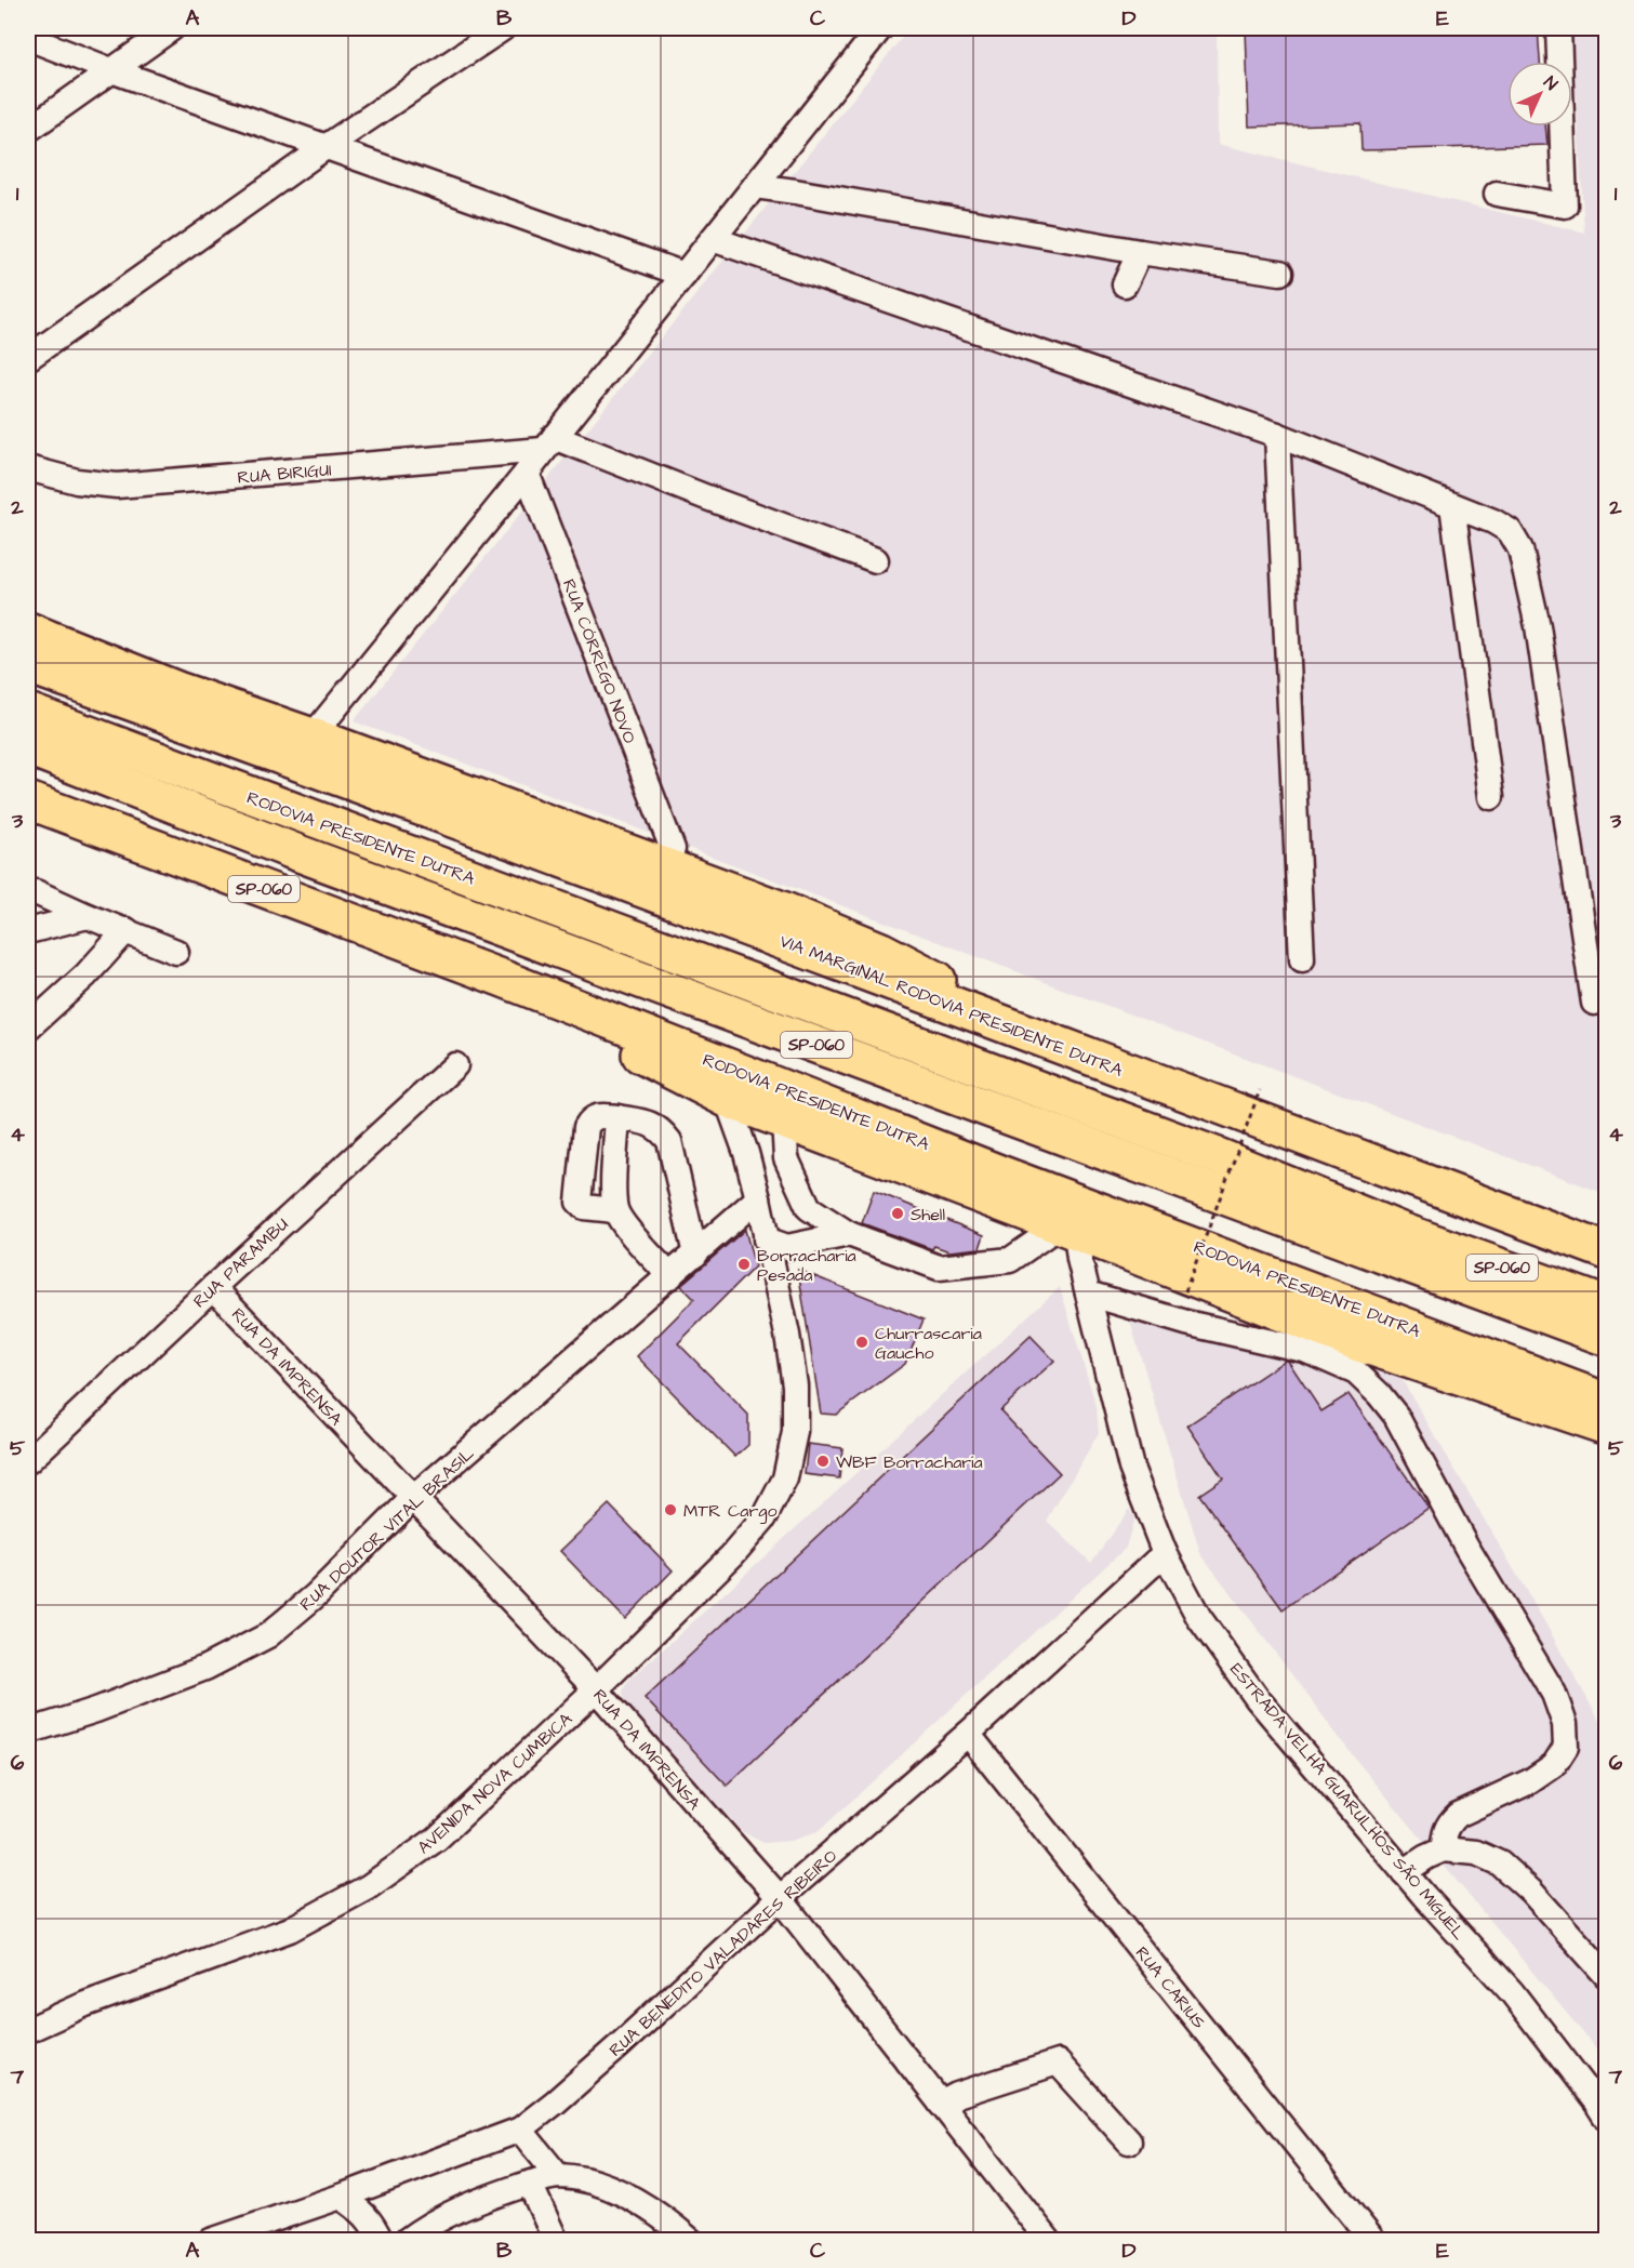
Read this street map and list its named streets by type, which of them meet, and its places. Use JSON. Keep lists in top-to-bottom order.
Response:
{
  "streets": {
    "highway": ["RODOVIA PRESIDENTE DUTRA", "SP-060", "VIA MARGINAL RODOVIA PRESIDENTE DUTRA"],
    "street": [
      "RUA BIRIGUI",
      "RUA CÓRREGO NOVO",
      "RUA PARAMBU",
      "RUA DA IMPRENSA",
      "RUA DOUTOR VITAL BRASIL",
      "AVENIDA NOVA CUMBICA",
      "ESTRADA VELHA GUARULHOS SÃO MIGUEL",
      "RUA BENEDITO VALADARES RIBEIRO",
      "RUA CARIUS"
    ]
  },
  "crossings": [
    ["RUA PARAMBU", "RUA DA IMPRENSA"],
    ["RUA DA IMPRENSA", "RUA DOUTOR VITAL BRASIL"],
    ["RUA DA IMPRENSA", "AVENIDA NOVA CUMBICA"],
    ["RUA DA IMPRENSA", "RUA BENEDITO VALADARES RIBEIRO"],
    ["RUA DOUTOR VITAL BRASIL", "AVENIDA NOVA CUMBICA"],
    ["ESTRADA VELHA GUARULHOS SÃO MIGUEL", "RUA BENEDITO VALADARES RIBEIRO"],
    ["RUA BENEDITO VALADARES RIBEIRO", "RUA CARIUS"]
  ],
  "places": [
    "Shell",
    "Borracharia Pesada",
    "Churrascaria Gaucho",
    "WBF Borracharia",
    "MTR Cargo"
  ],
  "north": "top right",
  "grid": {
    "columns": [
      "A",
      "B",
      "C",
      "D",
      "E"
    ],
    "rows": [
      "1",
      "2",
      "3",
      "4",
      "5",
      "6",
      "7"
    ]
  }
}
